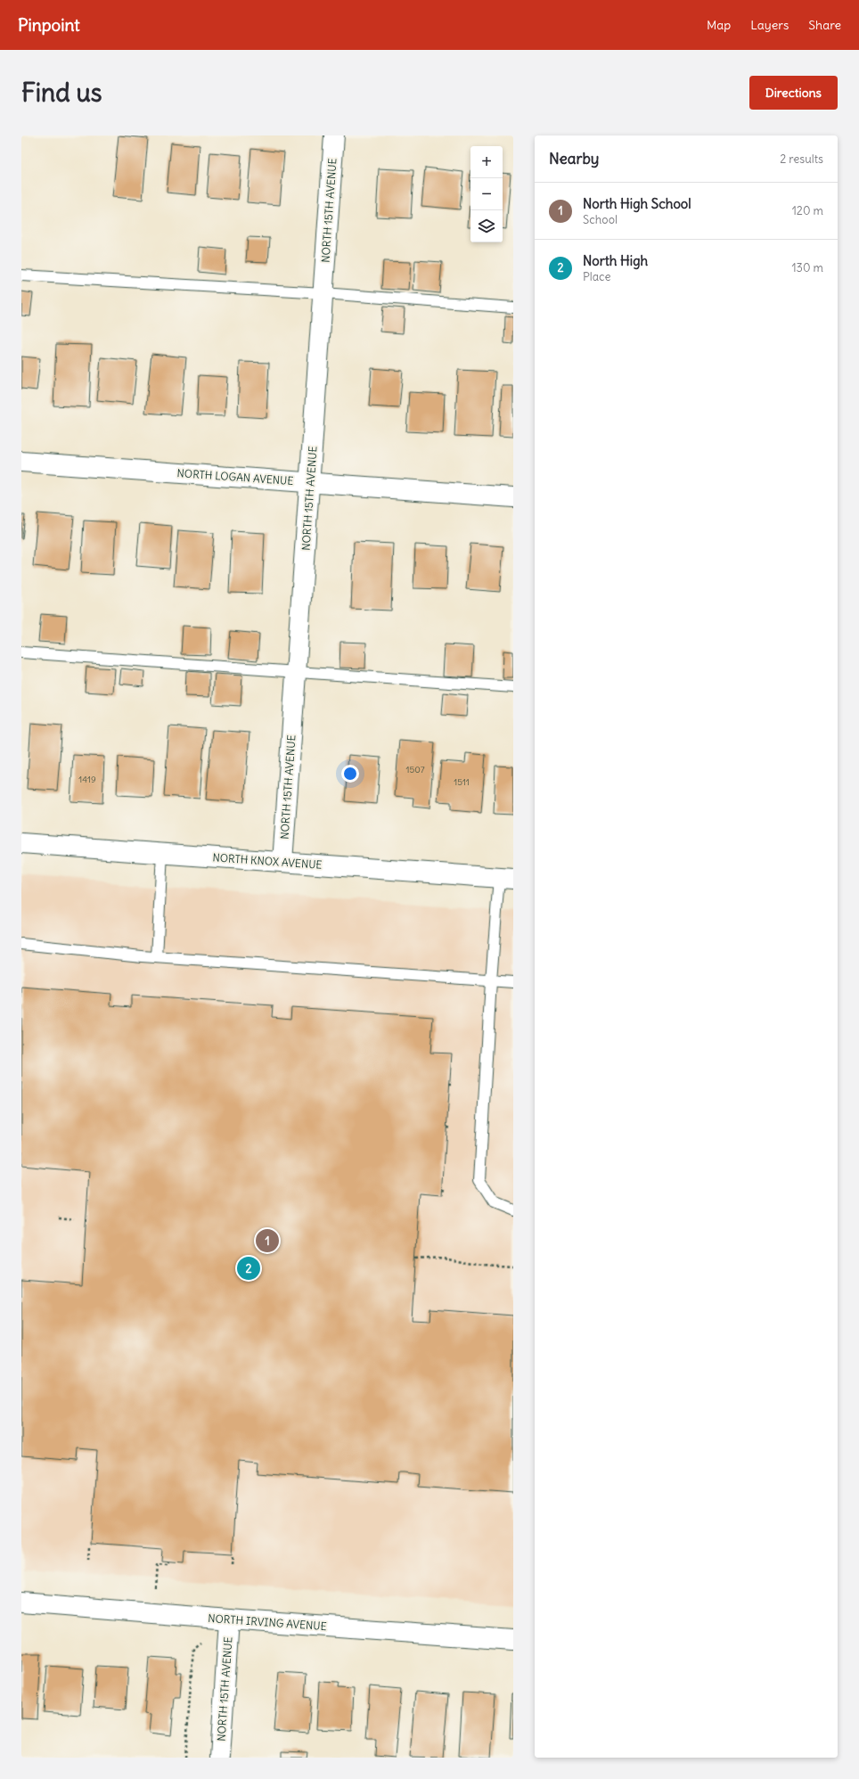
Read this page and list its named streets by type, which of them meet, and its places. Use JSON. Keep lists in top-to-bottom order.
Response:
{
  "streets": {
    "street": [
      "NORTH 15TH AVENUE",
      "NORTH LOGAN AVENUE",
      "NORTH KNOX AVENUE",
      "NORTH IRVING AVENUE"
    ]
  },
  "crossings": [
    ["NORTH 15TH AVENUE", "NORTH LOGAN AVENUE"],
    ["NORTH 15TH AVENUE", "NORTH KNOX AVENUE"],
    ["NORTH 15TH AVENUE", "NORTH IRVING AVENUE"]
  ],
  "house_numbers": ["1507", "1419", "1511"],
  "page": {
    "header": "Pinpoint",
    "nav": ["Map", "Layers", "Share"],
    "buttons": "Directions",
    "title": "Find us",
    "heading": ["Nearby", "2 results"],
    "map_buttons": ["+", "−"],
    "list": [
      {
        "mark": "1",
        "name": "North High School",
        "note": "School",
        "value": "120 m"
      },
      {
        "mark": "2",
        "name": "North High",
        "note": "Place",
        "value": "130 m"
      }
    ],
    "pins": ["1", "2"]
  }
}
